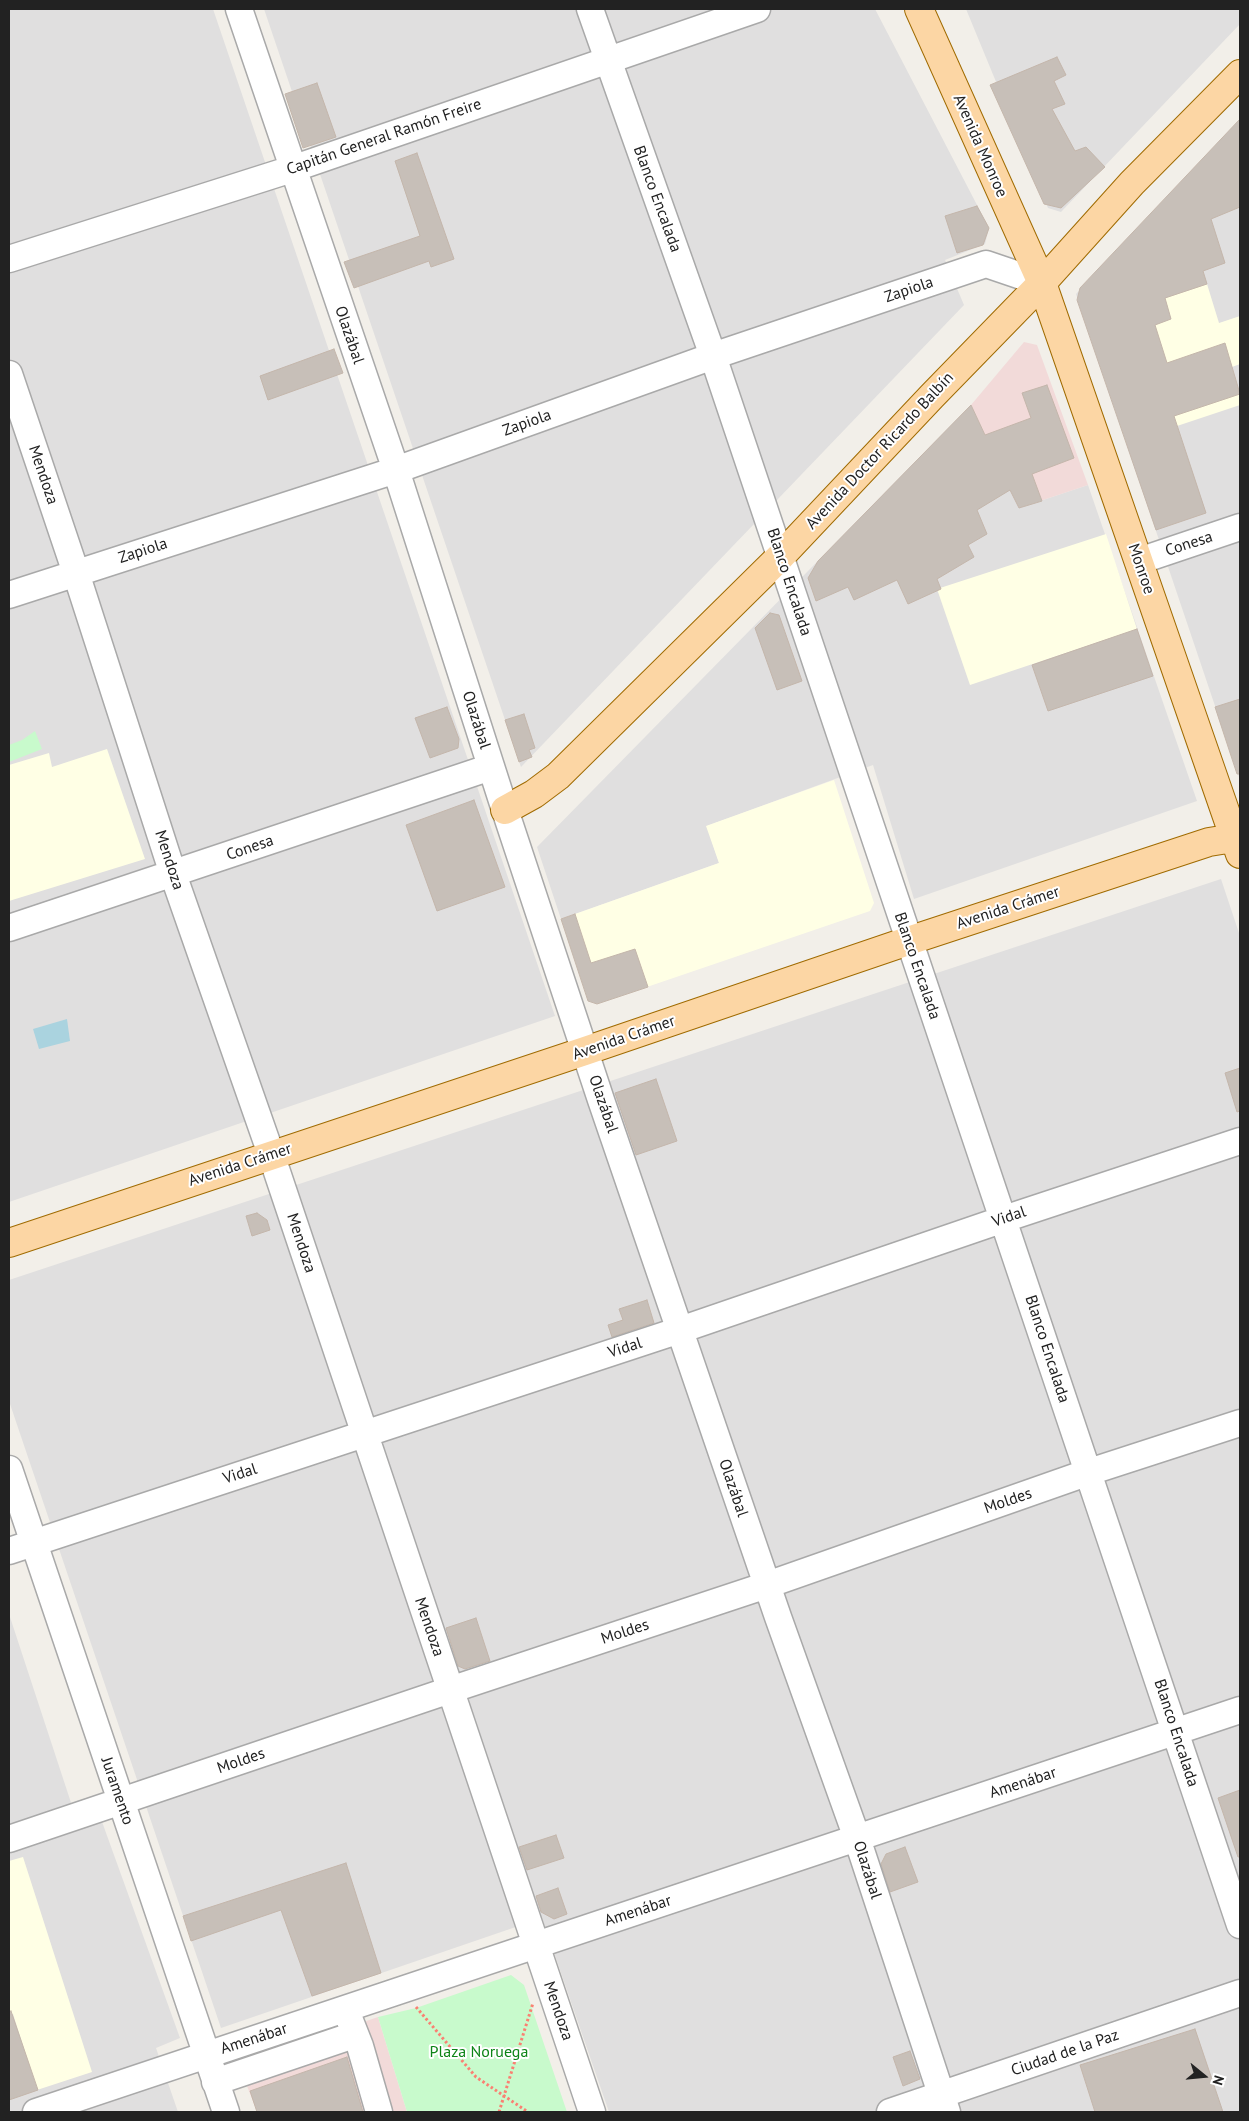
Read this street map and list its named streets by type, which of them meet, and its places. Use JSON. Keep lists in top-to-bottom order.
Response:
{
  "streets": {
    "main road": [
      "Avenida Monroe",
      "Avenida Doctor Ricardo Balbín",
      "Monroe",
      "Avenida Crámer"
    ],
    "street": [
      "Capitán General Ramón Freire",
      "Blanco Encalada",
      "Zapiola",
      "Olazábal",
      "Mendoza",
      "Conesa",
      "Vidal",
      "Moldes",
      "Amenábar",
      "Juramento",
      "Ciudad de la Paz"
    ]
  },
  "crossings": [
    ["Capitán General Ramón Freire", "Blanco Encalada"],
    ["Capitán General Ramón Freire", "Olazábal"],
    ["Avenida Monroe", "Zapiola"],
    ["Avenida Monroe", "Avenida Doctor Ricardo Balbín"],
    ["Avenida Monroe", "Monroe"],
    ["Blanco Encalada", "Zapiola"],
    ["Blanco Encalada", "Avenida Doctor Ricardo Balbín"],
    ["Blanco Encalada", "Avenida Crámer"],
    ["Blanco Encalada", "Vidal"],
    ["Blanco Encalada", "Moldes"],
    ["Blanco Encalada", "Amenábar"],
    ["Zapiola", "Olazábal"],
    ["Zapiola", "Avenida Doctor Ricardo Balbín"],
    ["Zapiola", "Mendoza"],
    ["Zapiola", "Monroe"],
    ["Olazábal", "Avenida Doctor Ricardo Balbín"],
    ["Olazábal", "Conesa"],
    ["Olazábal", "Avenida Crámer"],
    ["Olazábal", "Vidal"],
    ["Olazábal", "Moldes"],
    ["Olazábal", "Amenábar"],
    ["Olazábal", "Ciudad de la Paz"],
    ["Avenida Doctor Ricardo Balbín", "Monroe"],
    ["Mendoza", "Conesa"],
    ["Mendoza", "Avenida Crámer"],
    ["Mendoza", "Vidal"],
    ["Mendoza", "Moldes"],
    ["Mendoza", "Amenábar"],
    ["Conesa", "Monroe"],
    ["Monroe", "Avenida Crámer"],
    ["Vidal", "Juramento"],
    ["Moldes", "Juramento"],
    ["Amenábar", "Juramento"]
  ],
  "parks": ["Plaza Noruega"],
  "north": "right"
}
